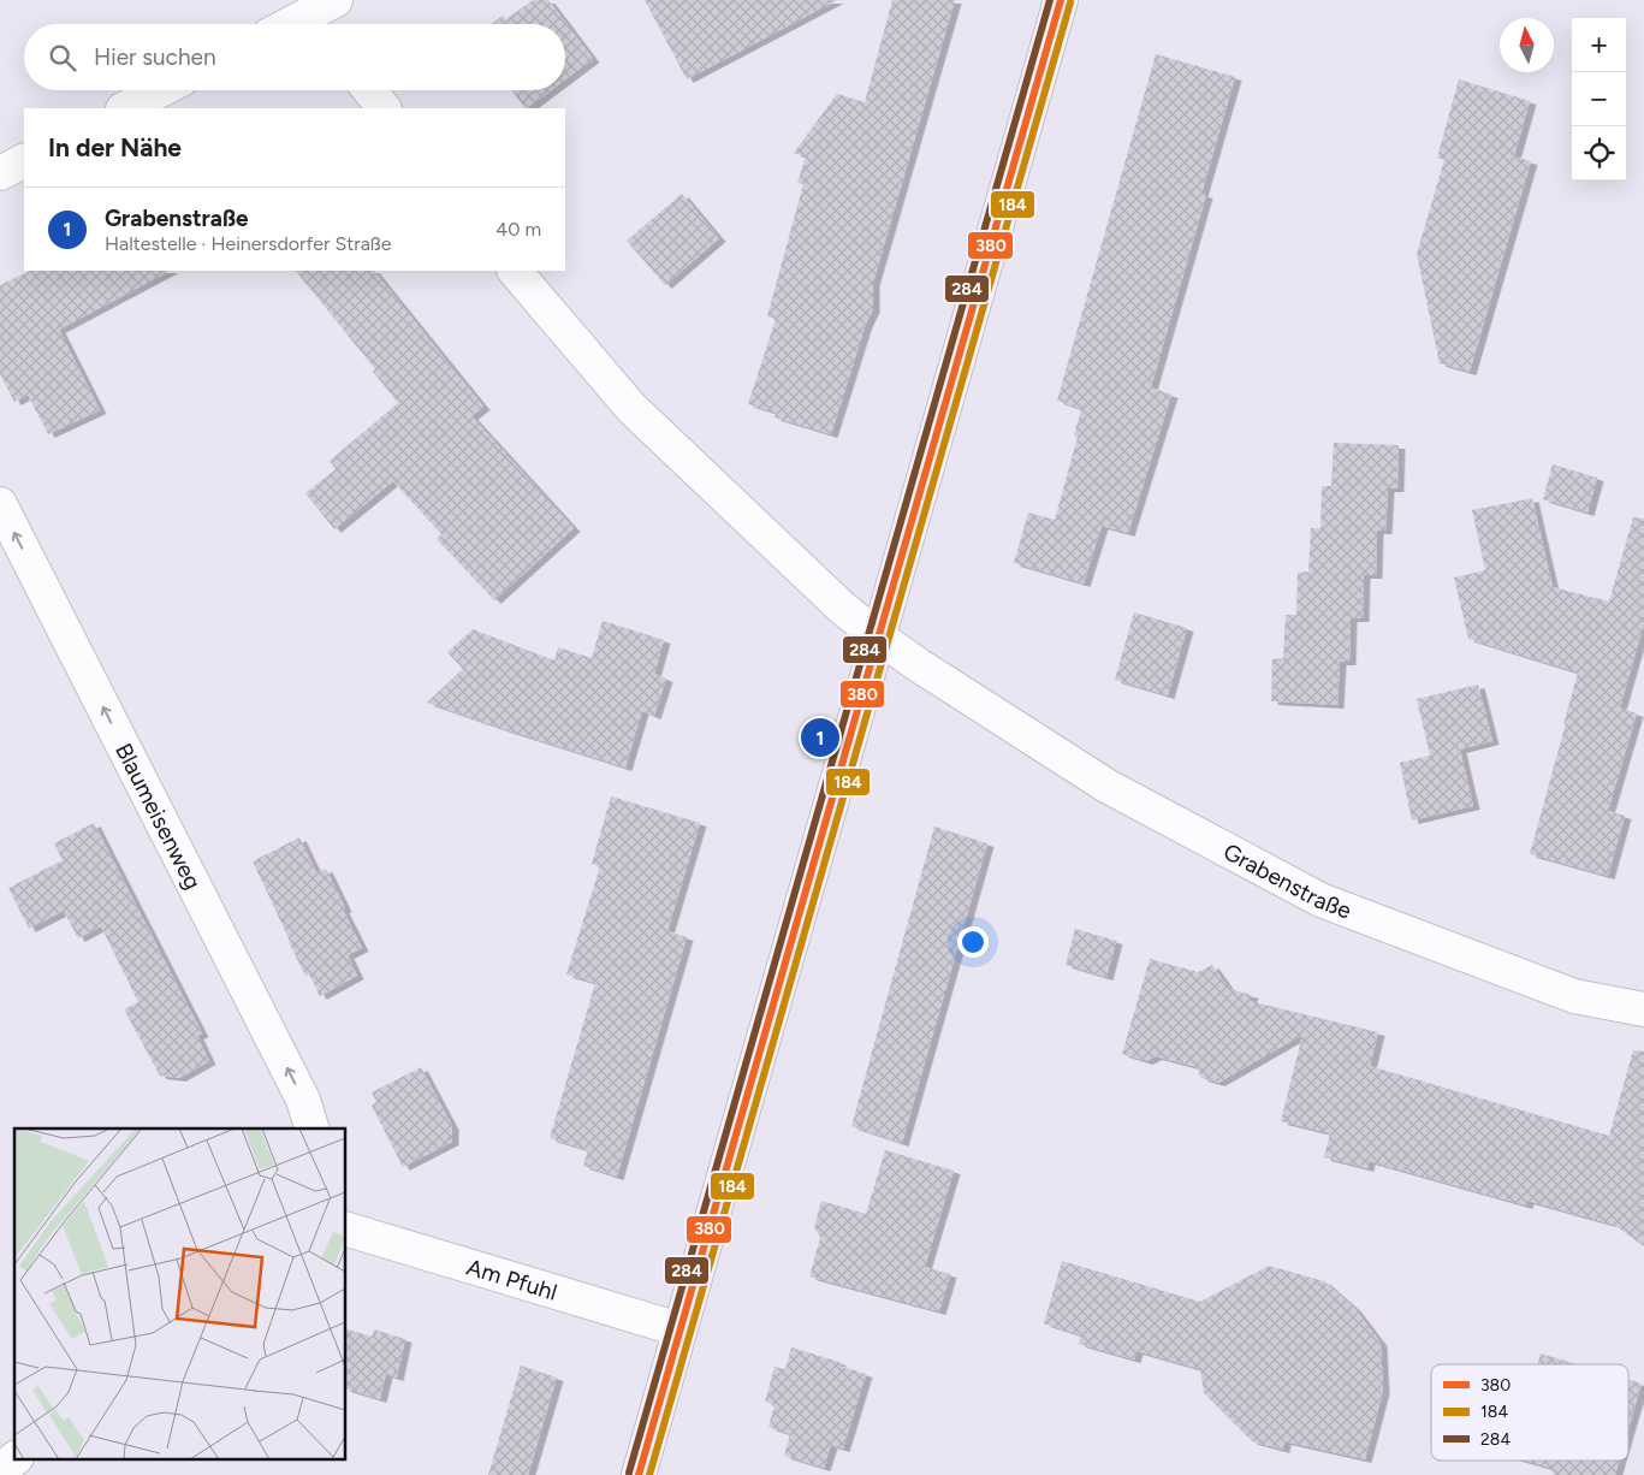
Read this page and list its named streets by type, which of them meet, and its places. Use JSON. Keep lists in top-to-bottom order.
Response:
{
  "streets": {
    "street": ["Blaumeisenweg", "Grabenstraße", "Am Pfuhl"]
  },
  "one_way": ["Blaumeisenweg"],
  "lines": ["transit line 380", "transit line 284", "transit line 184"],
  "legend": ["380", "184", "284"],
  "north": "top",
  "page": {
    "map_buttons": ["+", "−"],
    "search": "Hier suchen",
    "heading": "In der Nähe",
    "list": [
      {
        "mark": "1",
        "name": "Grabenstraße",
        "note": "Haltestelle · Heinersdorfer Straße",
        "value": "40 m"
      }
    ],
    "pins": "1"
  }
}
